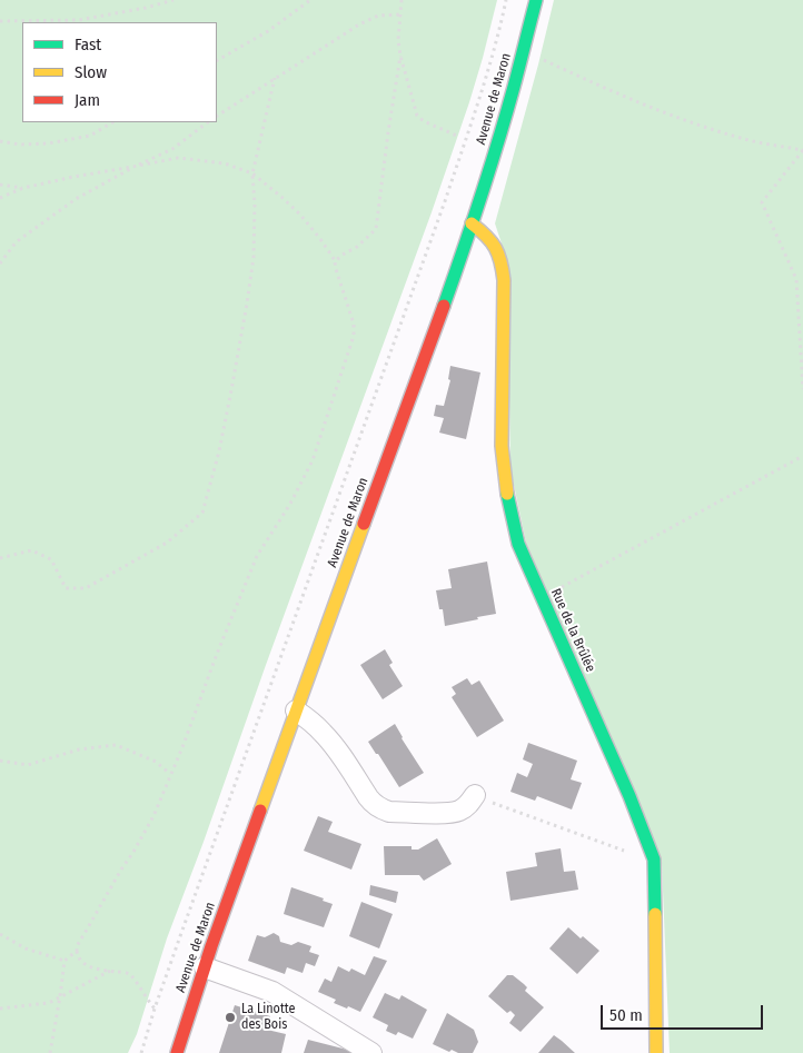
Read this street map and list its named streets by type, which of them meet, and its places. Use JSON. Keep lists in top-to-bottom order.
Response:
{
  "streets": {
    "street": ["Avenue de Maron", "Rue de la Brûlée"]
  },
  "crossings": [
    ["Avenue de Maron", "Rue de la Brûlée"]
  ],
  "places": ["La Linotte des Bois"],
  "legend": ["Fast", "Slow", "Jam"],
  "scale_bar": "50 m"
}
